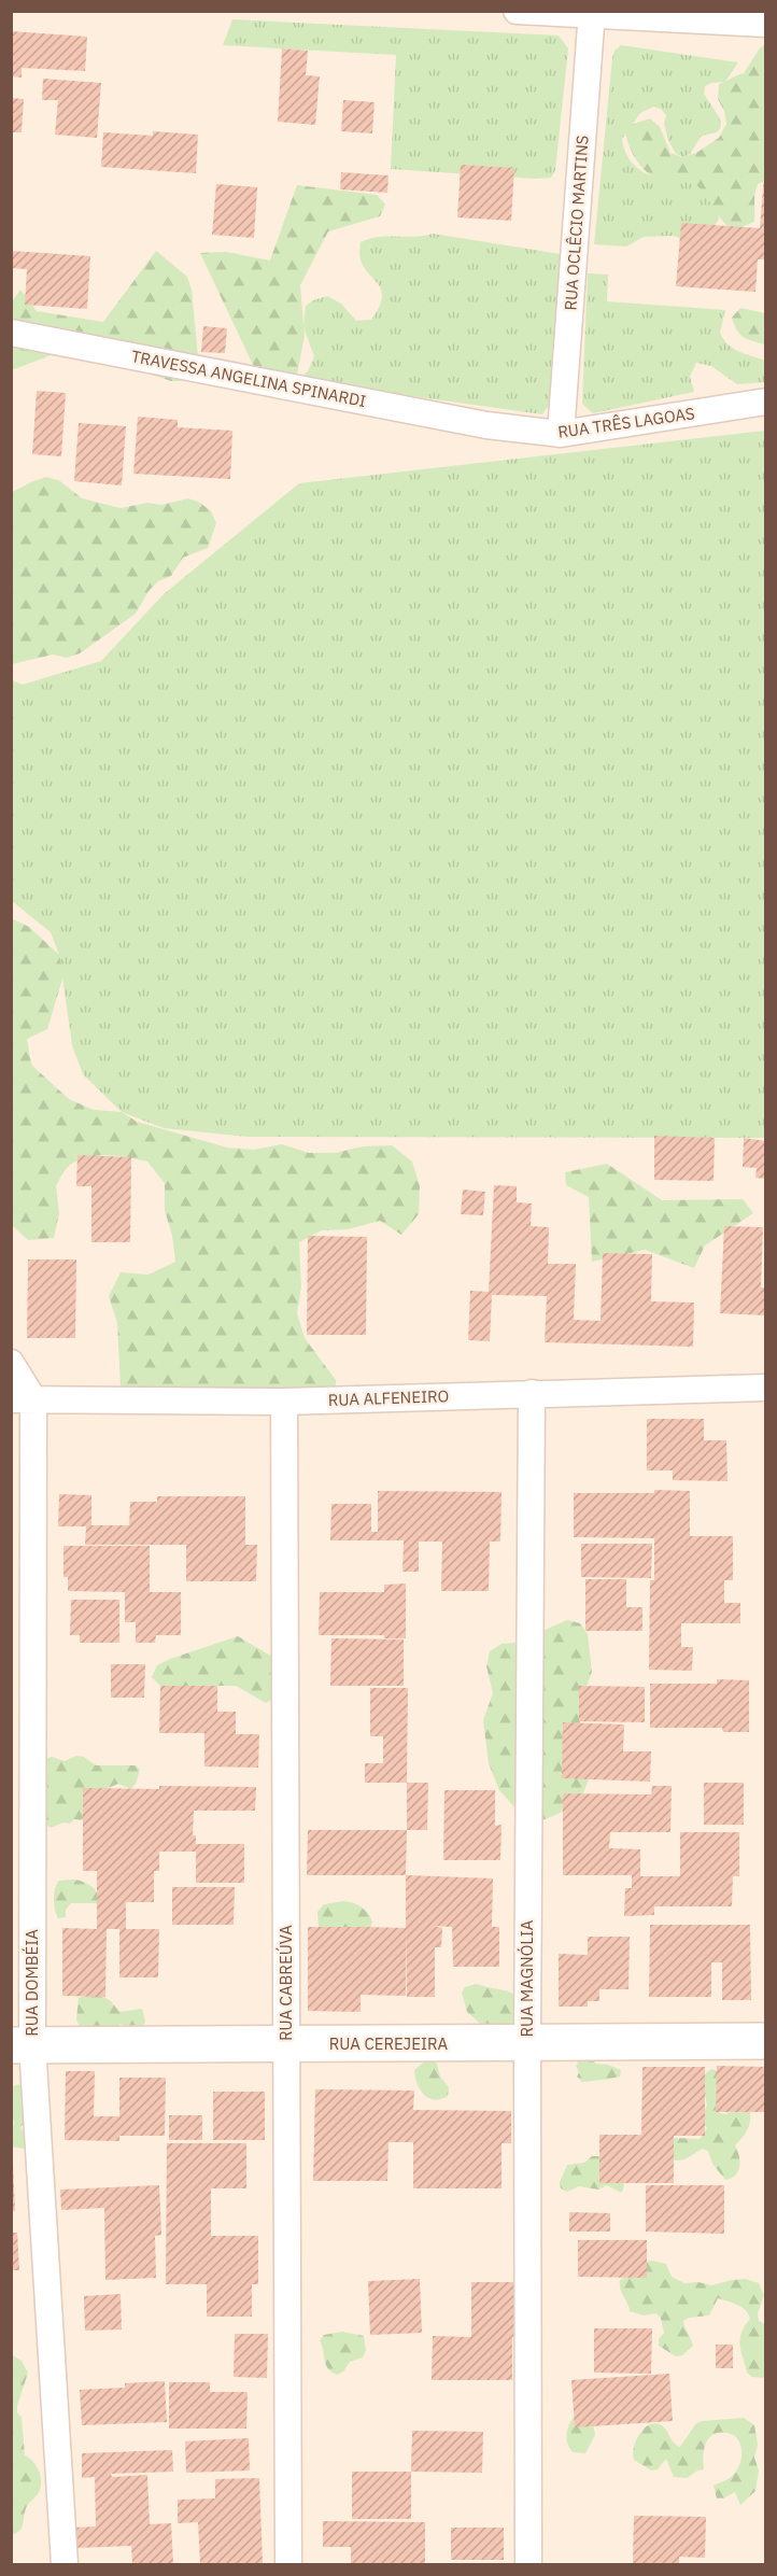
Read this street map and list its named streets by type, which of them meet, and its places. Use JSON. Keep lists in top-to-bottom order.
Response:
{
  "streets": {
    "street": [
      "RUA OCLÊCIO MARTINS",
      "TRAVESSA ANGELINA SPINARDI",
      "RUA TRÊS LAGOAS",
      "RUA ALFENEIRO",
      "RUA MAGNÓLIA",
      "RUA DOMBÉIA",
      "RUA CABREÚVA",
      "RUA CEREJEIRA"
    ]
  },
  "crossings": [
    ["RUA OCLÊCIO MARTINS", "RUA TRÊS LAGOAS"],
    ["TRAVESSA ANGELINA SPINARDI", "RUA TRÊS LAGOAS"],
    ["RUA ALFENEIRO", "RUA MAGNÓLIA"],
    ["RUA ALFENEIRO", "RUA DOMBÉIA"],
    ["RUA ALFENEIRO", "RUA CABREÚVA"],
    ["RUA MAGNÓLIA", "RUA CEREJEIRA"],
    ["RUA DOMBÉIA", "RUA CEREJEIRA"],
    ["RUA CABREÚVA", "RUA CEREJEIRA"]
  ]
}
